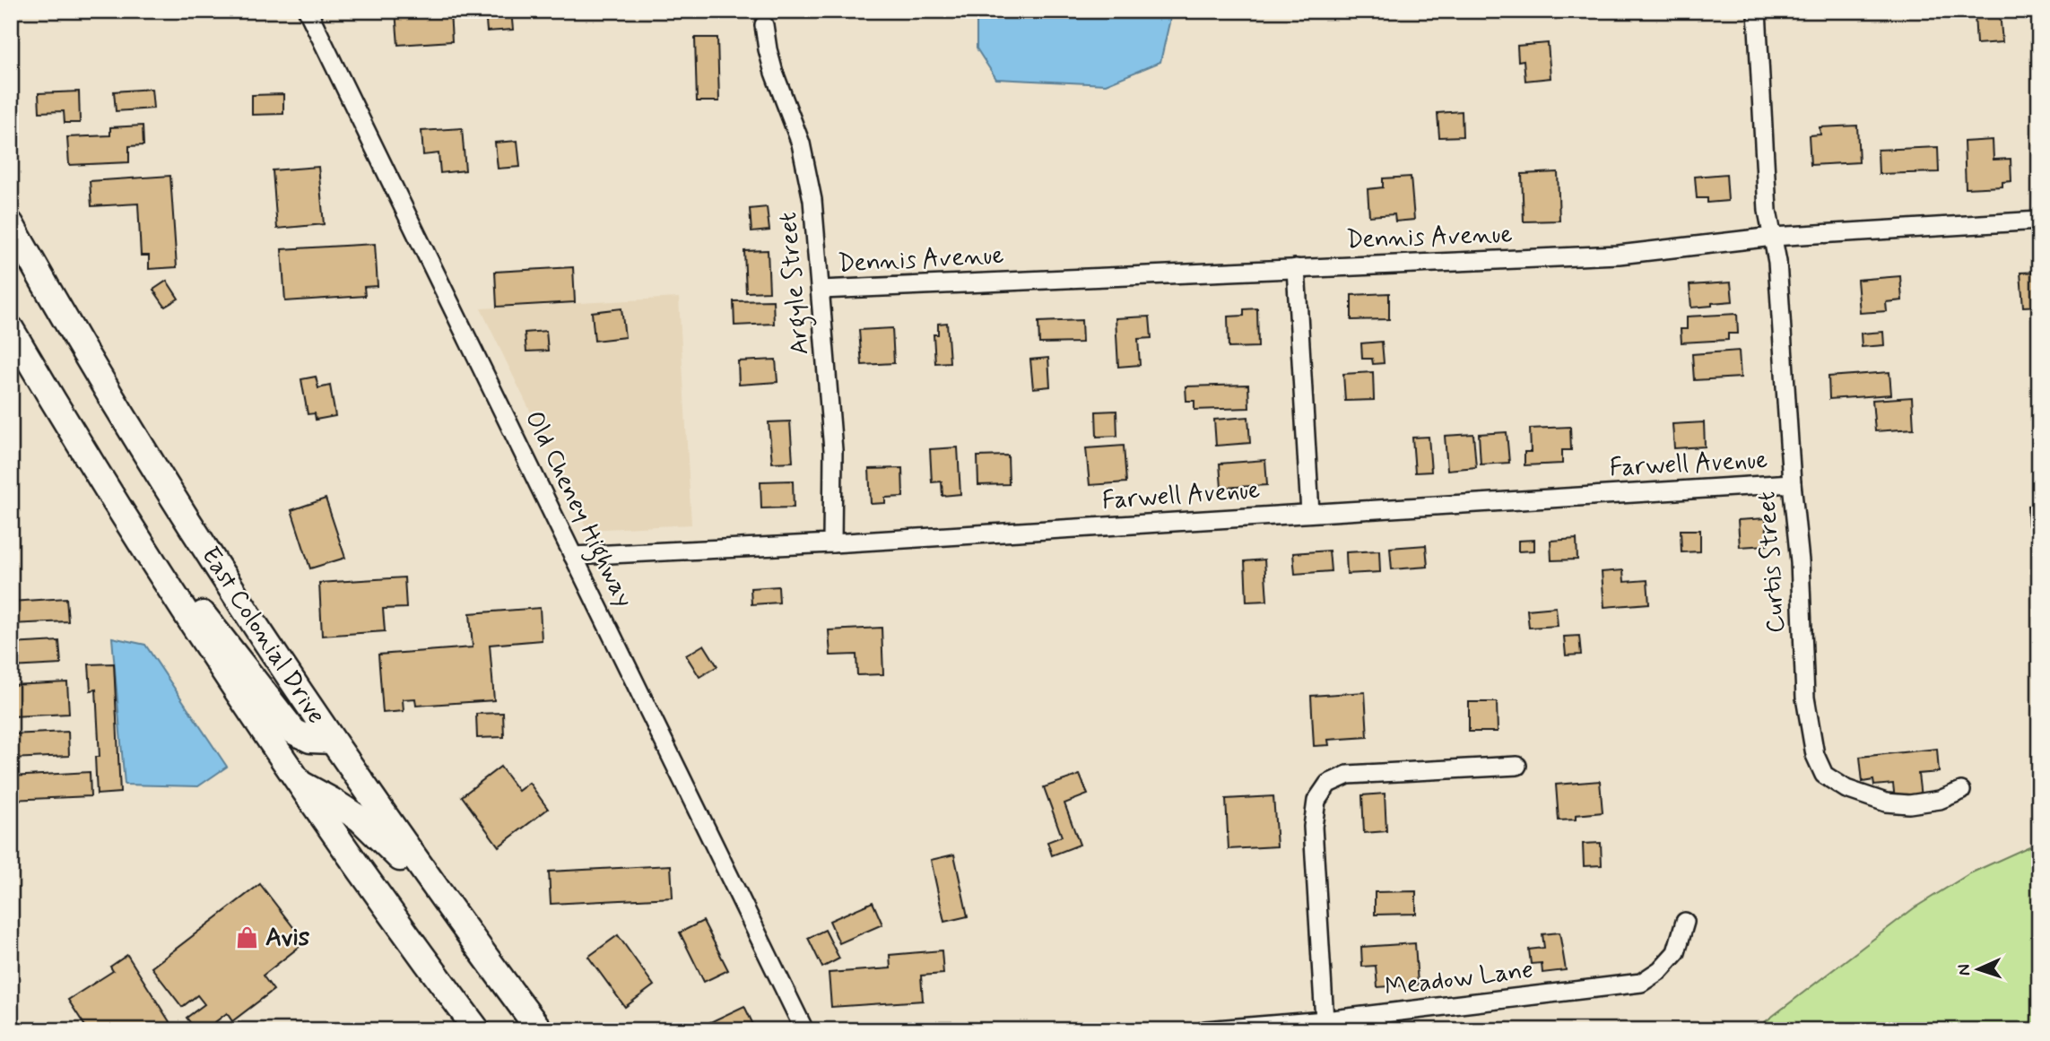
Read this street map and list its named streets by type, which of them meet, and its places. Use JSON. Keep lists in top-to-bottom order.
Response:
{
  "streets": {
    "highway": ["East Colonial Drive"],
    "street": [
      "Dennis Avenue",
      "Argyle Street",
      "Farwell Avenue",
      "Old Cheney Highway",
      "Curtis Street",
      "Meadow Lane"
    ]
  },
  "crossings": [
    ["Dennis Avenue", "Argyle Street"],
    ["Dennis Avenue", "Curtis Street"],
    ["Argyle Street", "Farwell Avenue"],
    ["Farwell Avenue", "Old Cheney Highway"],
    ["Farwell Avenue", "Curtis Street"]
  ],
  "places": {
    "shop": ["Avis"]
  },
  "north": "left"
}
